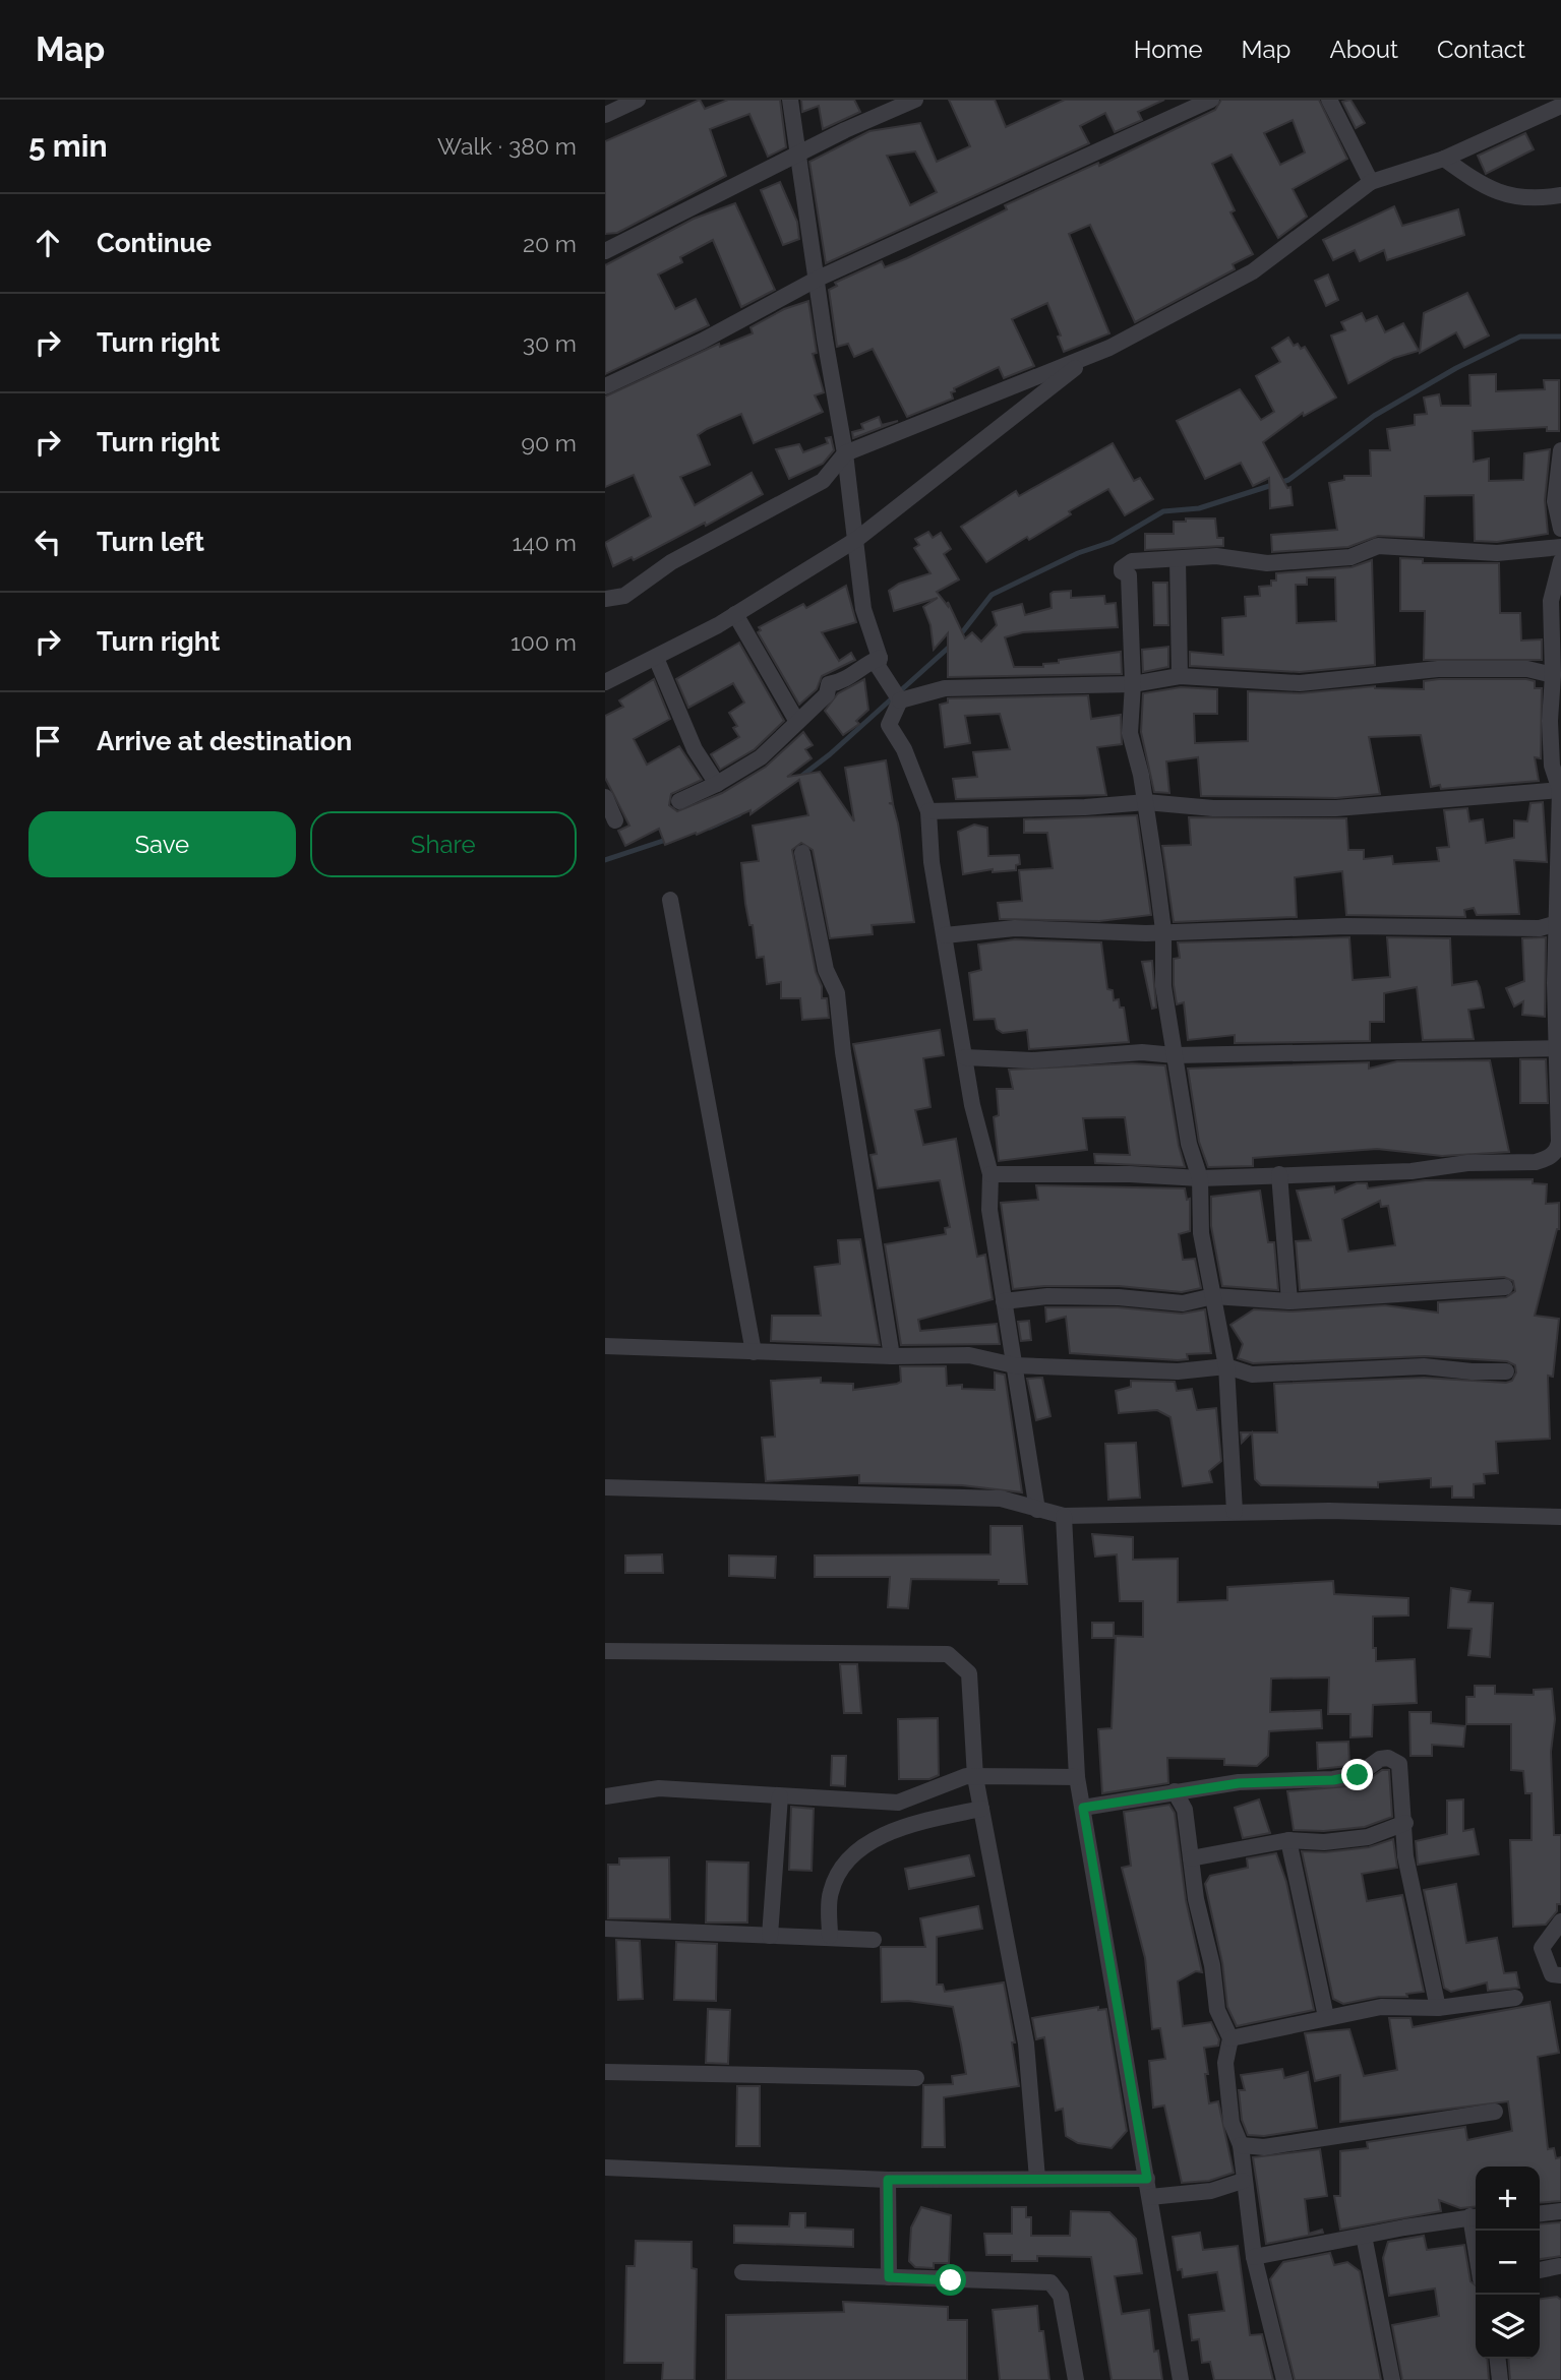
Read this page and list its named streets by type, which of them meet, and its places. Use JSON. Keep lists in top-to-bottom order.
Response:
{
  "page": {
    "header": "Map",
    "nav": [
      "Home",
      "Map",
      "About",
      "Contact"
    ],
    "heading": ["5 min", "Walk · 380 m"],
    "list": [
      ["Continue", "20 m"],
      ["Turn right", "30 m"],
      ["Turn right", "90 m"],
      ["Turn left", "140 m"],
      ["Turn right", "100 m"],
      "Arrive at destination"
    ],
    "buttons": ["Save", "Share"],
    "map_buttons": ["+", "−"]
  }
}
